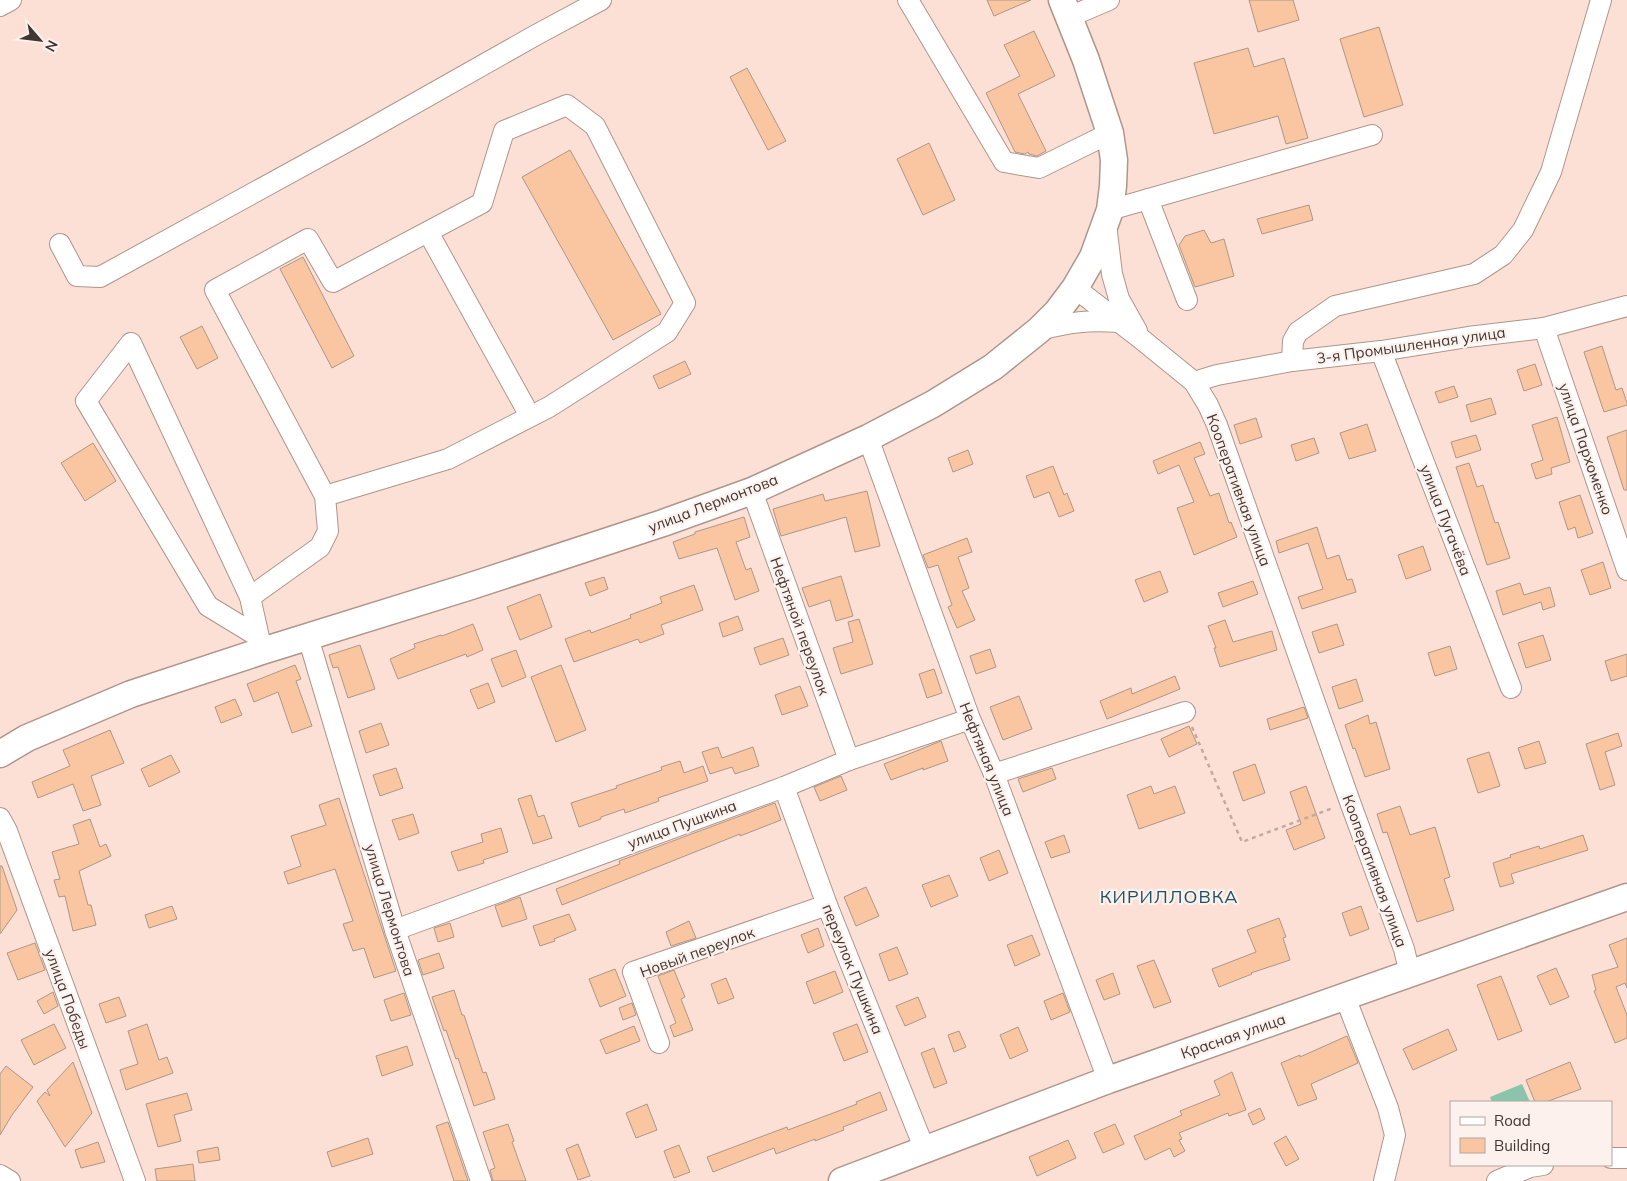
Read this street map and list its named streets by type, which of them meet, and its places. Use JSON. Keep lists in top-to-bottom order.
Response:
{
  "streets": {
    "main road": ["улица Лермонтова", "Красная улица"],
    "street": [
      "3-я Промышленная улица",
      "улица Пархоменко",
      "Кооперативная улица",
      "улица Пугачёва",
      "Нефтяной переулок",
      "Нефтяная улица",
      "улица Пушкина",
      "Новый переулок",
      "переулок Пушкина",
      "улица Победы"
    ]
  },
  "crossings": [
    ["3-я Промышленная улица", "улица Пархоменко"],
    ["3-я Промышленная улица", "Кооперативная улица"],
    ["3-я Промышленная улица", "улица Пугачёва"],
    ["Кооперативная улица", "улица Лермонтова"],
    ["Кооперативная улица", "Красная улица"],
    ["улица Лермонтова", "Нефтяной переулок"],
    ["улица Лермонтова", "Нефтяная улица"],
    ["улица Лермонтова", "улица Пушкина"],
    ["Нефтяной переулок", "улица Пушкина"],
    ["Нефтяная улица", "улица Пушкина"],
    ["Нефтяная улица", "Красная улица"],
    ["улица Пушкина", "переулок Пушкина"],
    ["Новый переулок", "переулок Пушкина"],
    ["переулок Пушкина", "Красная улица"]
  ],
  "districts": ["КИРИЛЛОВКА"],
  "legend": ["Road", "Building"],
  "north": "bottom right"
}
